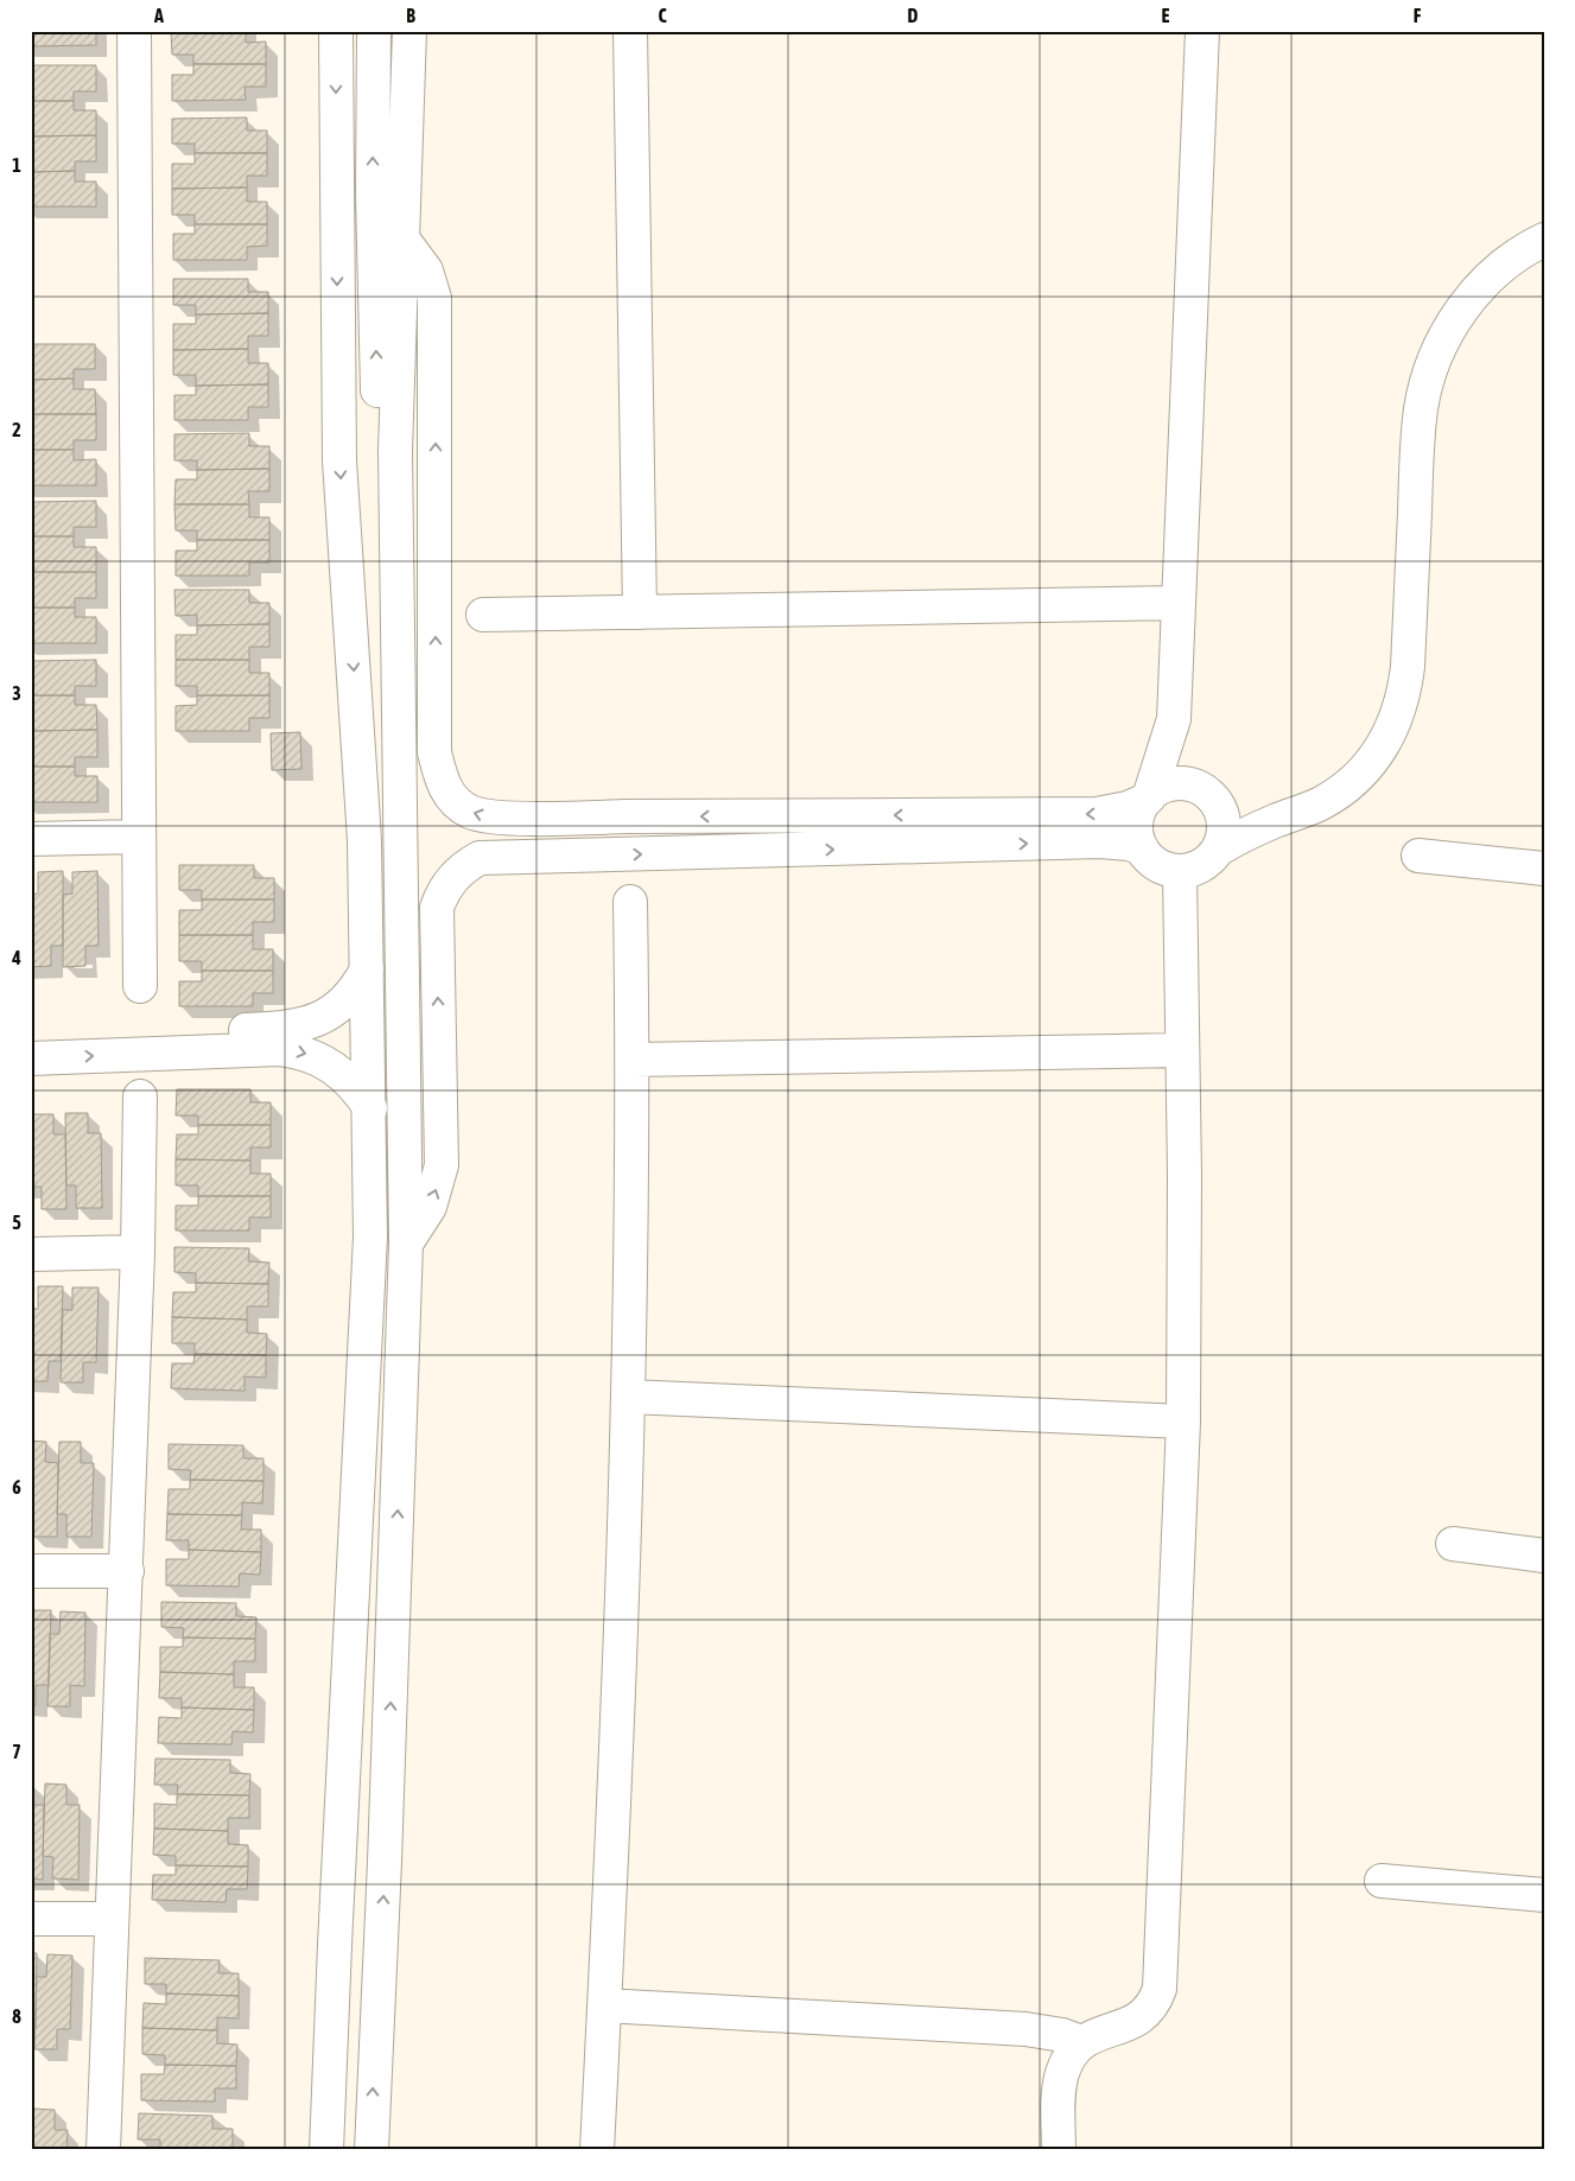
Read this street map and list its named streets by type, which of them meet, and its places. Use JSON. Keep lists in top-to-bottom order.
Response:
{
  "grid": {
    "columns": [
      "A",
      "B",
      "C",
      "D",
      "E",
      "F"
    ],
    "rows": [
      "1",
      "2",
      "3",
      "4",
      "5",
      "6",
      "7",
      "8"
    ]
  }
}
